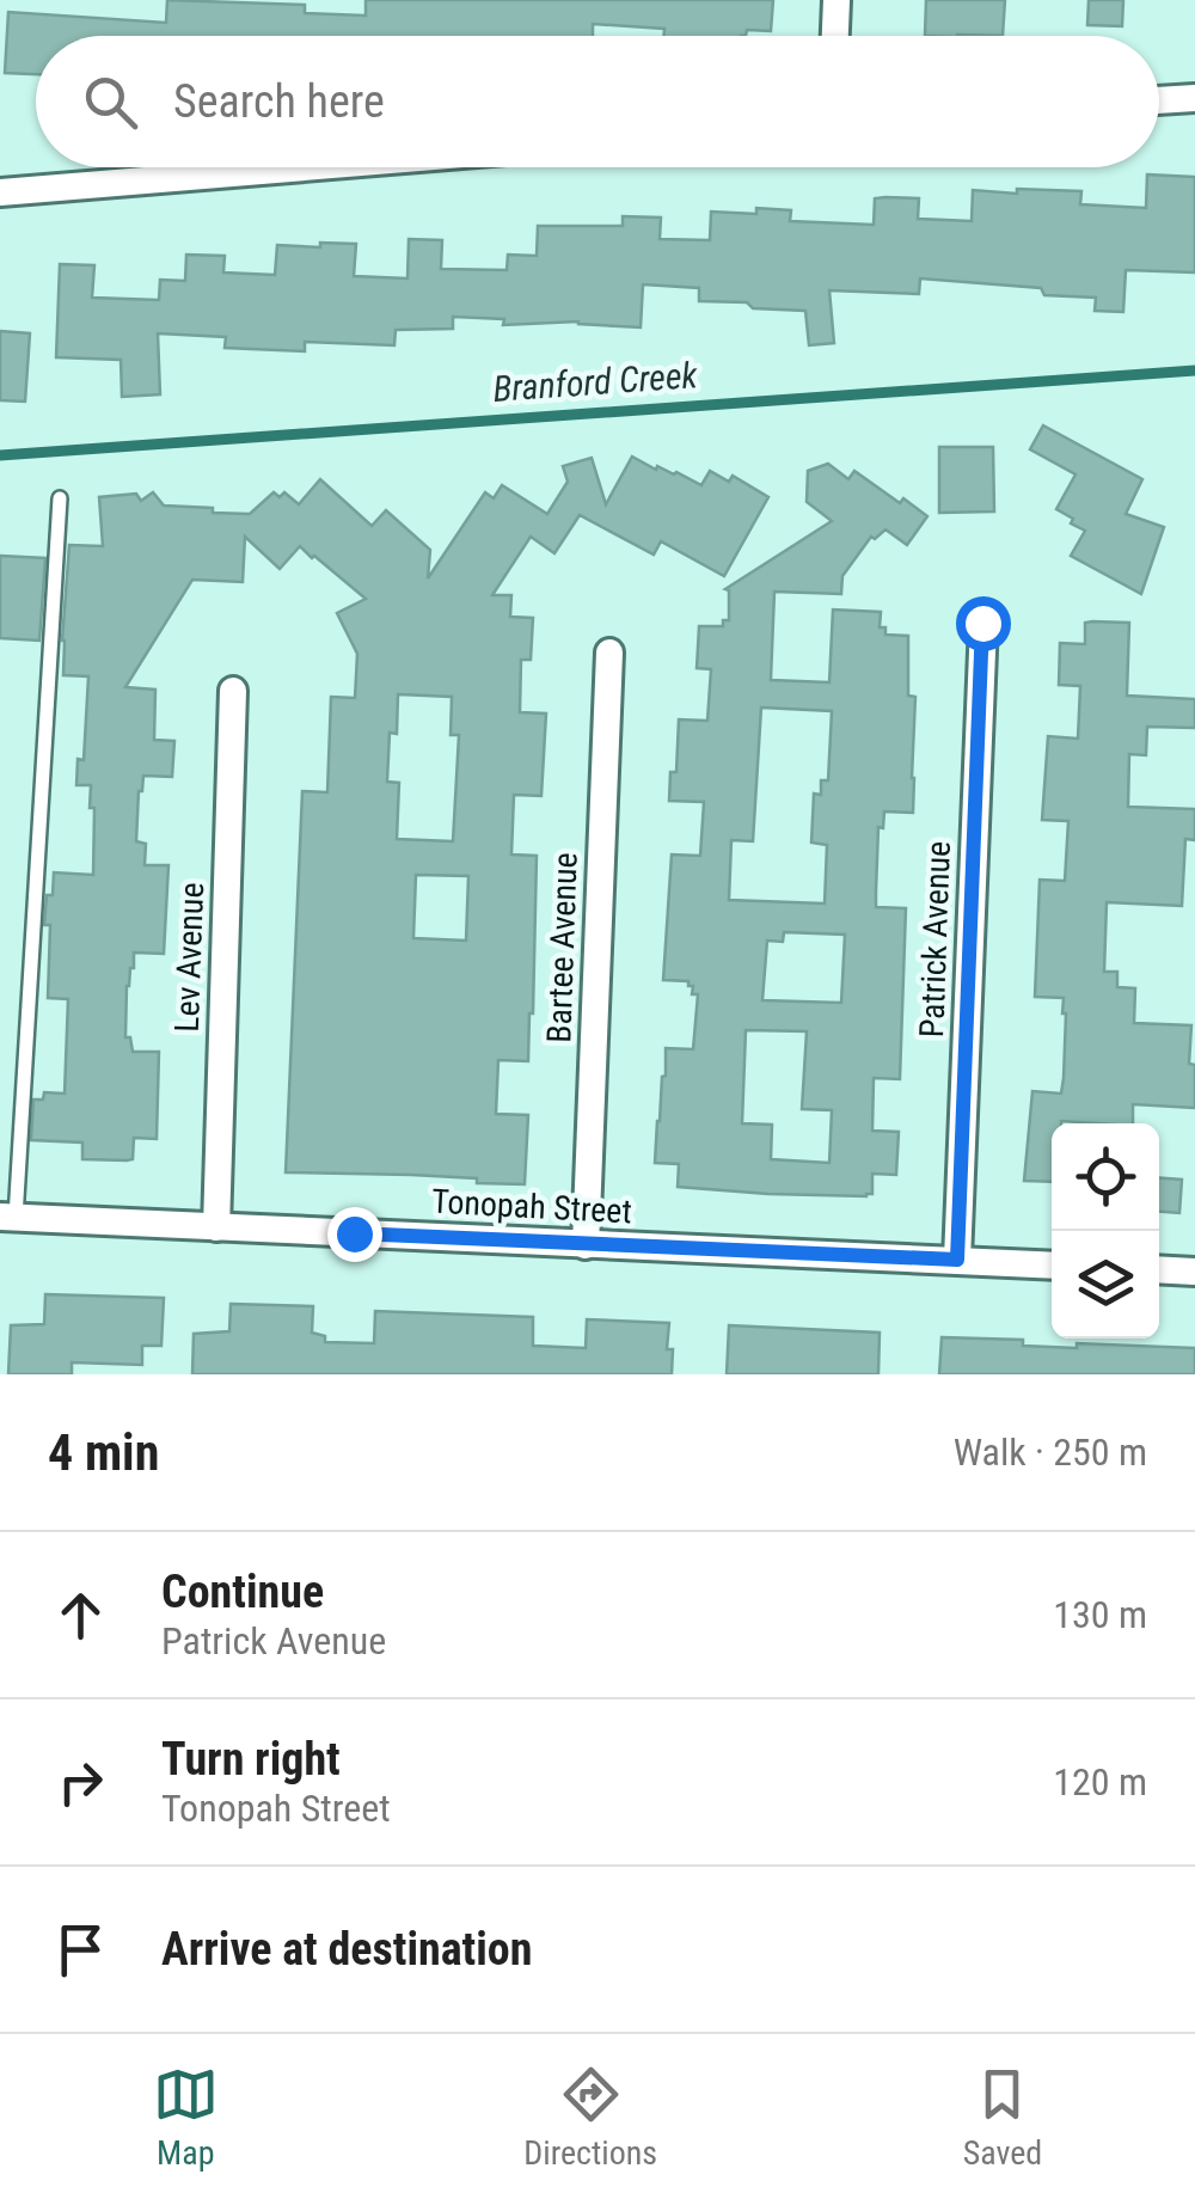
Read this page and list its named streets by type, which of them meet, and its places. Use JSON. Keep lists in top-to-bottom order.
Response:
{
  "streets": {
    "street": [
      "Patrick Avenue",
      "Bartee Avenue",
      "Lev Avenue",
      "Tonopah Street"
    ]
  },
  "crossings": [
    ["Patrick Avenue", "Tonopah Street"],
    ["Bartee Avenue", "Tonopah Street"],
    ["Lev Avenue", "Tonopah Street"]
  ],
  "water": ["Branford Creek"],
  "page": {
    "search": "Search here",
    "heading": ["4 min", "Walk · 250 m"],
    "list": [
      ["Continue", "Patrick Avenue", "130 m"],
      ["Turn right", "Tonopah Street", "120 m"],
      "Arrive at destination"
    ],
    "nav": ["Map", "Directions", "Saved"]
  }
}
